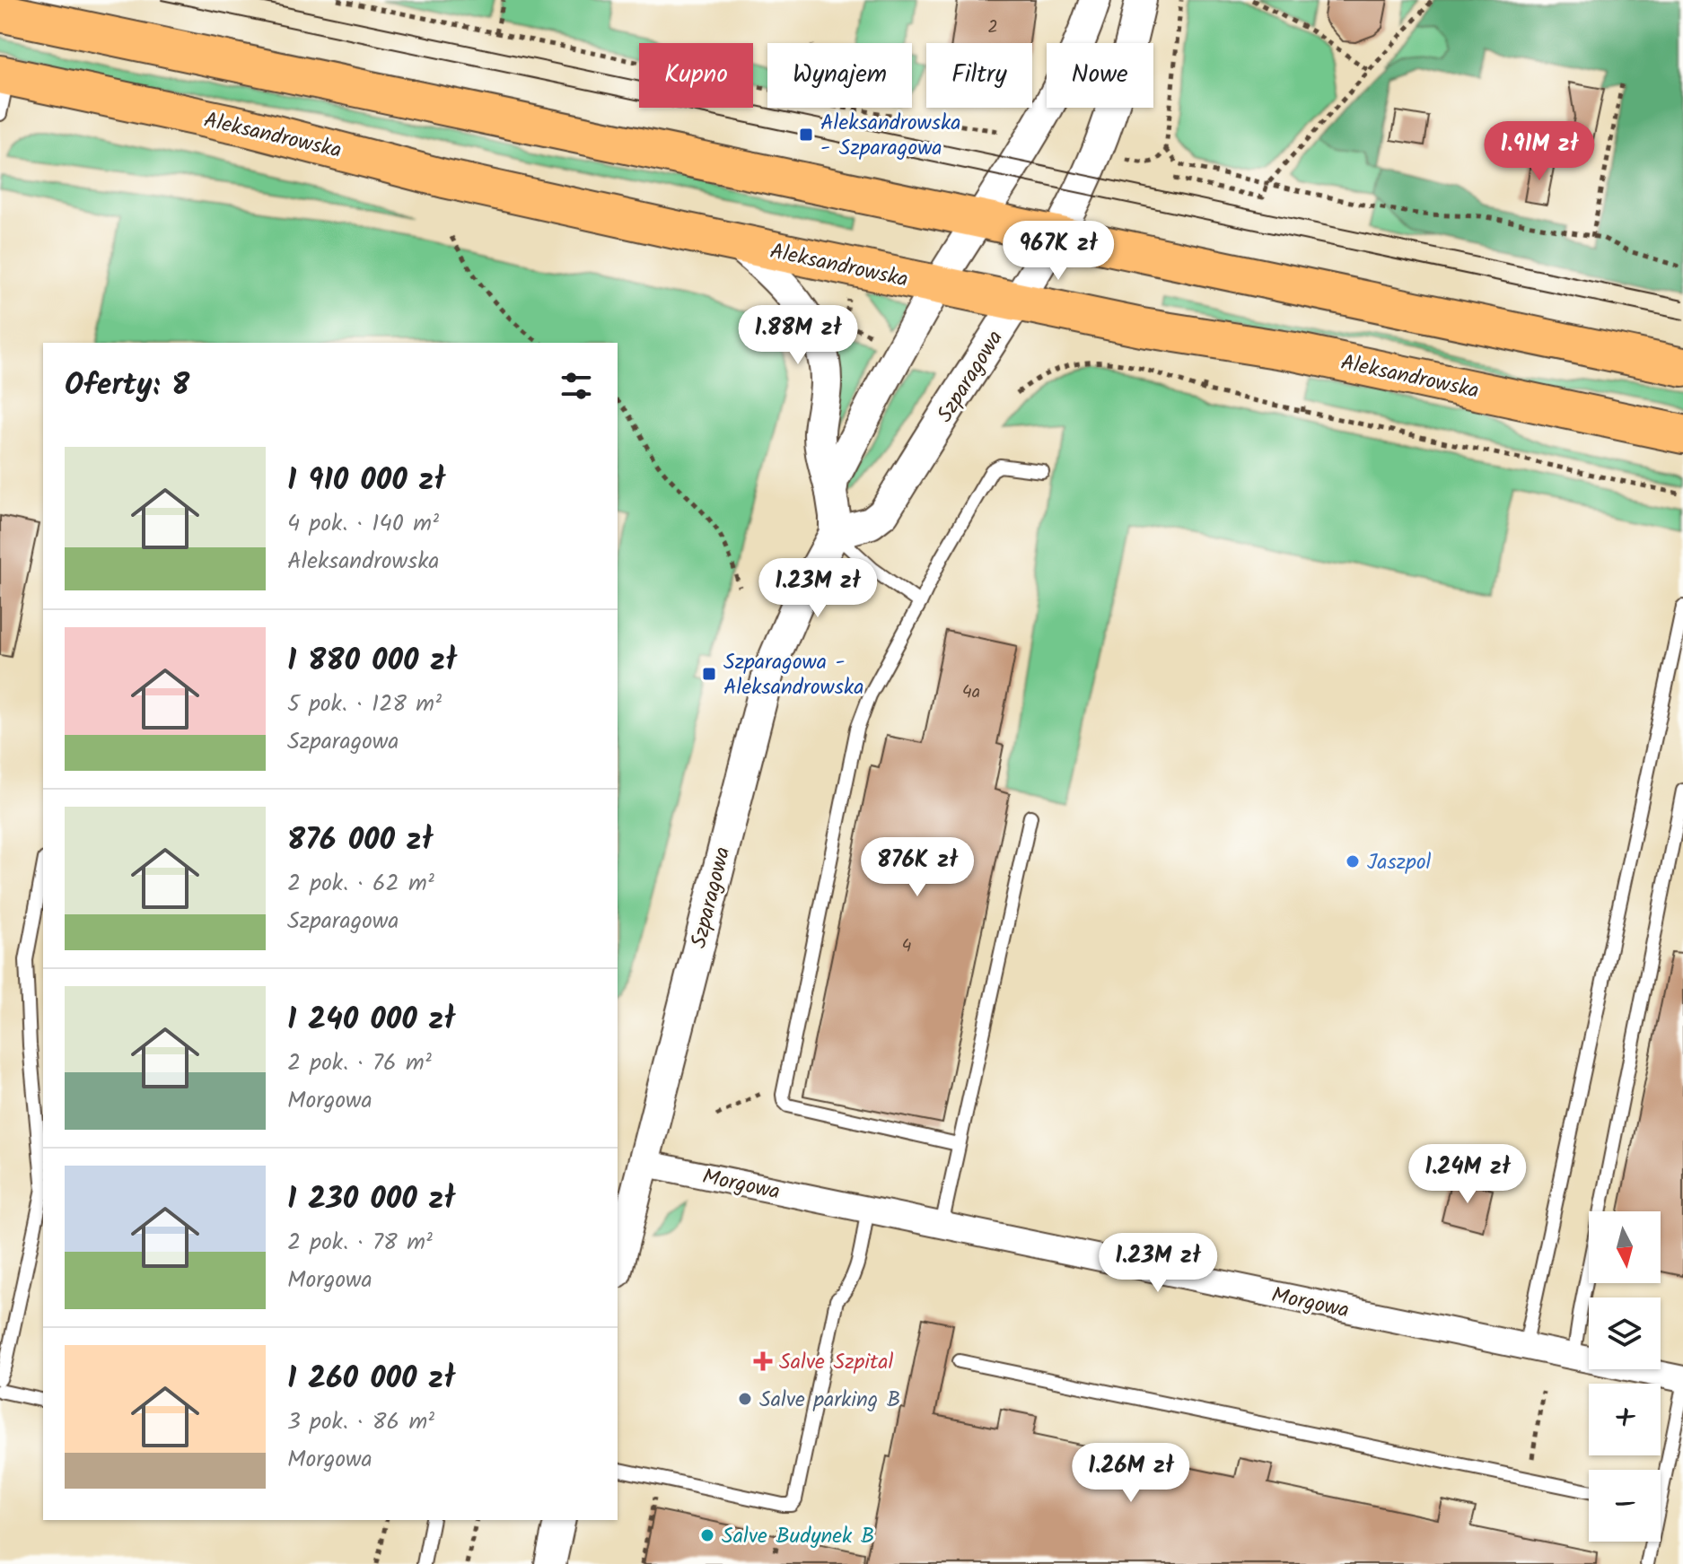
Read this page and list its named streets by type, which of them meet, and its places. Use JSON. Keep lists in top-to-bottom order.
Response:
{
  "streets": {
    "main road": ["Aleksandrowska"],
    "street": ["Szparagowa", "Morgowa"]
  },
  "crossings": [
    ["Aleksandrowska", "Szparagowa"],
    ["Szparagowa", "Morgowa"]
  ],
  "places": {
    "transit": ["Aleksandrowska - Szparagowa", "Szparagowa - Aleksandrowska"],
    "other": ["Jaszpol", "Salve parking B", "Salve Budynek B"],
    "health": ["Salve Szpital"]
  },
  "house_numbers": ["2", "4a", "4"],
  "north": "bottom",
  "page": {
    "chip": [
      "Kupno",
      "Wynajem",
      "Filtry",
      "Nowe"
    ],
    "price": [
      "1.91M zł",
      "967K zł",
      "1.88M zł",
      "1.23M zł",
      "876K zł",
      "1.24M zł",
      "1.23M zł",
      "1.26M zł"
    ],
    "heading": "Oferty: 8",
    "list": [
      {
        "name": "1 910 000 zł",
        "note": "4 pok. · 140 m² · Aleksandrowska"
      },
      {
        "name": "1 880 000 zł",
        "note": "5 pok. · 128 m² · Szparagowa"
      },
      {
        "name": "876 000 zł",
        "note": "2 pok. · 62 m² · Szparagowa"
      },
      {
        "name": "1 240 000 zł",
        "note": "2 pok. · 76 m² · Morgowa"
      },
      {
        "name": "1 230 000 zł",
        "note": "2 pok. · 78 m² · Morgowa"
      },
      {
        "name": "1 260 000 zł",
        "note": "3 pok. · 86 m² · Morgowa"
      }
    ],
    "map_buttons": ["+", "−"]
  }
}
